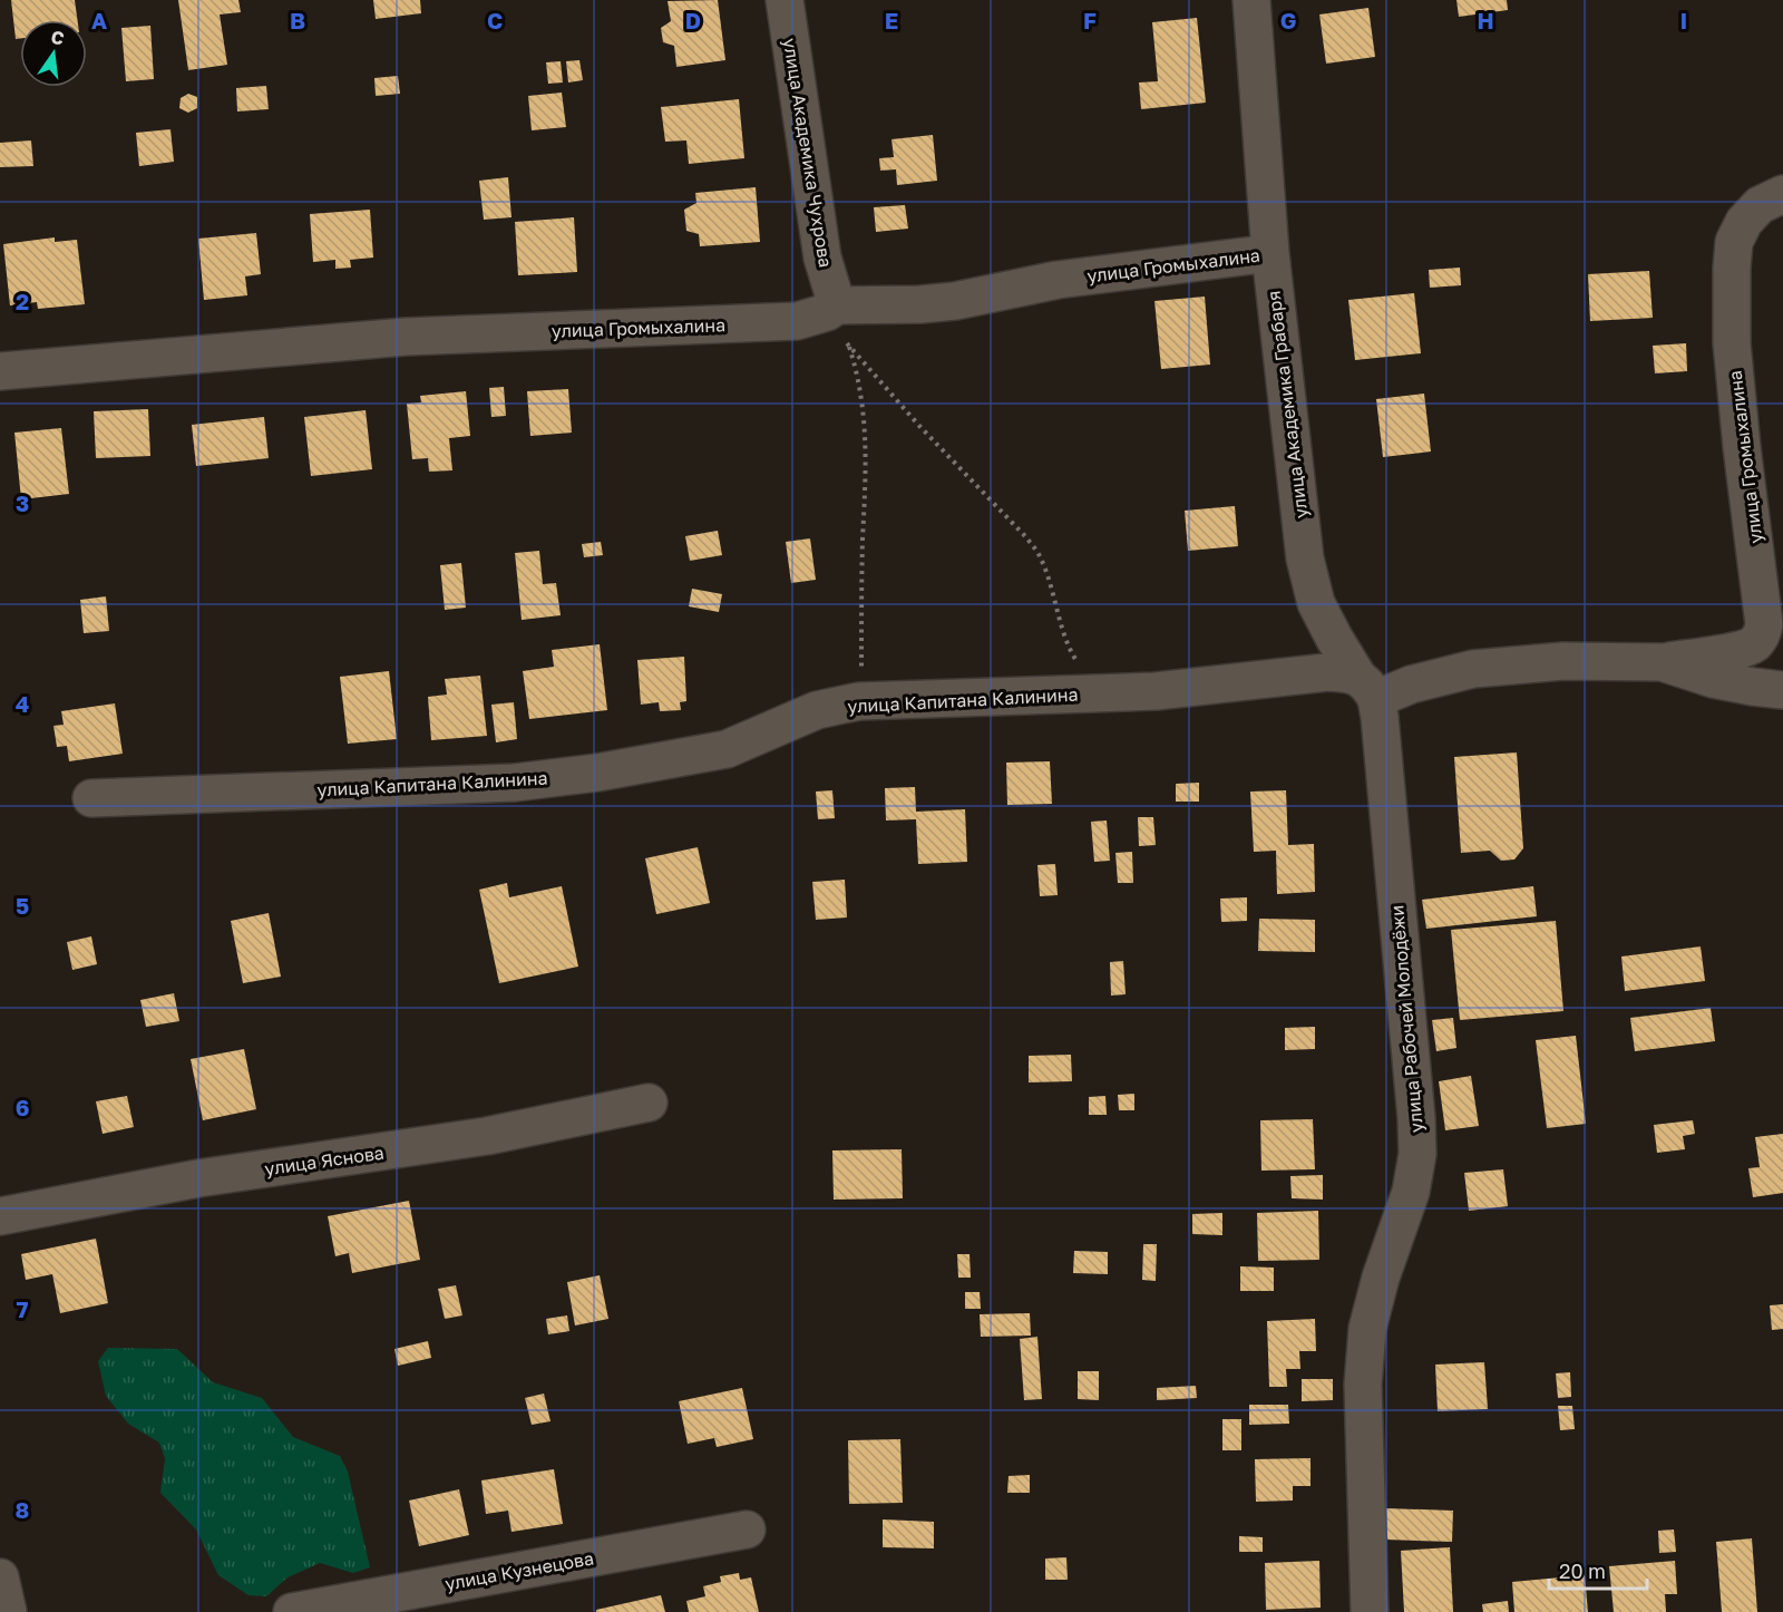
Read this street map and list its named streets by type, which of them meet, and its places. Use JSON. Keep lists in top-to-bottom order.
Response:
{
  "streets": {
    "street": [
      "улица Академика Чухрова",
      "улица Громыхалина",
      "улица Академика Грабаря",
      "улица Капитана Калинина",
      "улица Рабочей Молодёжи",
      "улица Яснова",
      "улица Кузнецова"
    ]
  },
  "crossings": [
    ["улица Академика Чухрова", "улица Громыхалина"],
    ["улица Громыхалина", "улица Академика Грабаря"],
    ["улица Академика Грабаря", "улица Капитана Калинина"],
    ["улица Академика Грабаря", "улица Рабочей Молодёжи"],
    ["улица Капитана Калинина", "улица Рабочей Молодёжи"]
  ],
  "scale_bar": "20 m",
  "north": "top",
  "grid": {
    "columns": [
      "A",
      "B",
      "C",
      "D",
      "E",
      "F",
      "G",
      "H",
      "I"
    ],
    "rows": [
      "2",
      "3",
      "4",
      "5",
      "6",
      "7",
      "8"
    ]
  }
}
